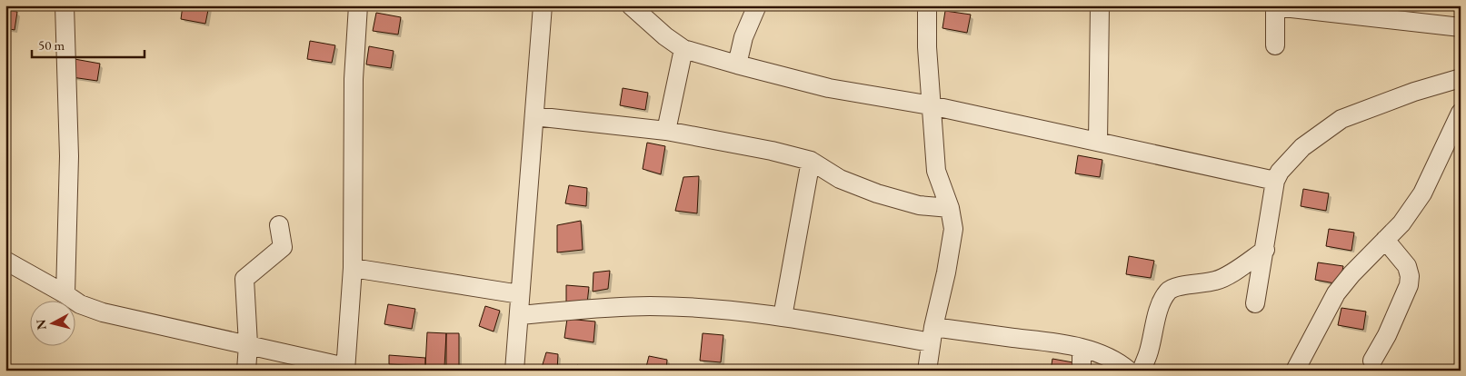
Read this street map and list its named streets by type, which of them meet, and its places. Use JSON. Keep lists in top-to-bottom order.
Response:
{
  "scale_bar": "50 m",
  "north": "left"
}
